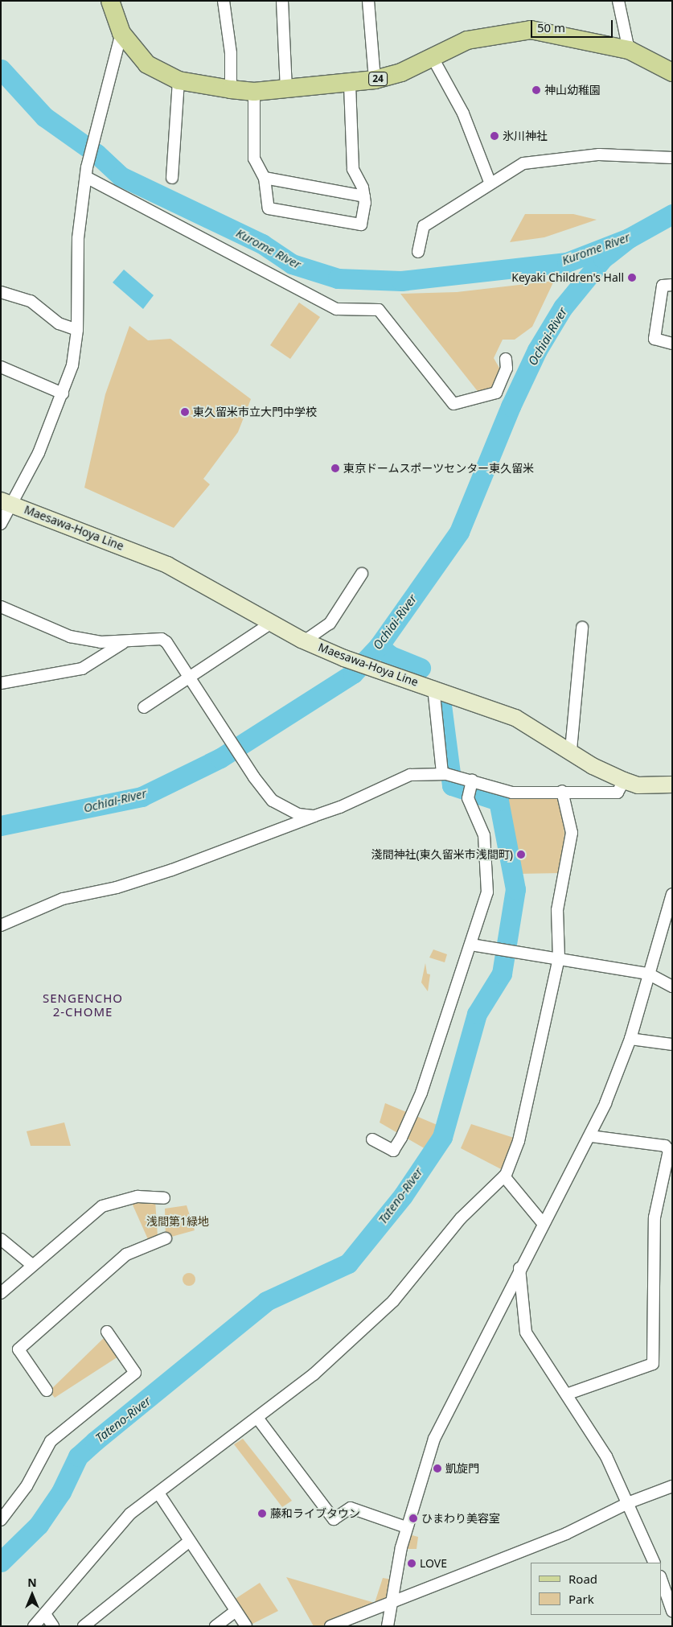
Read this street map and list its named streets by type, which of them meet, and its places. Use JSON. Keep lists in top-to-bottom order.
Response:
{
  "streets": {
    "main road": ["24", "Maesawa-Hoya Line"]
  },
  "districts": ["SENGENCHO 2-CHOME"],
  "water": ["Kurome River", "Ochiai-River", "Tateno-River"],
  "parks": ["浅間第1緑地"],
  "places": [
    "神山幼稚園",
    "氷川神社",
    "Keyaki Children's Hall",
    "東久留米市立大門中学校",
    "東京ドームスポーツセンター東久留米",
    "淺間神社(東久留米市浅間町)",
    "凱旋門",
    "藤和ライブタウン",
    "ひまわり美容室",
    "LOVE"
  ],
  "legend": ["Road", "Park"],
  "scale_bar": "50 m",
  "north": "top"
}
